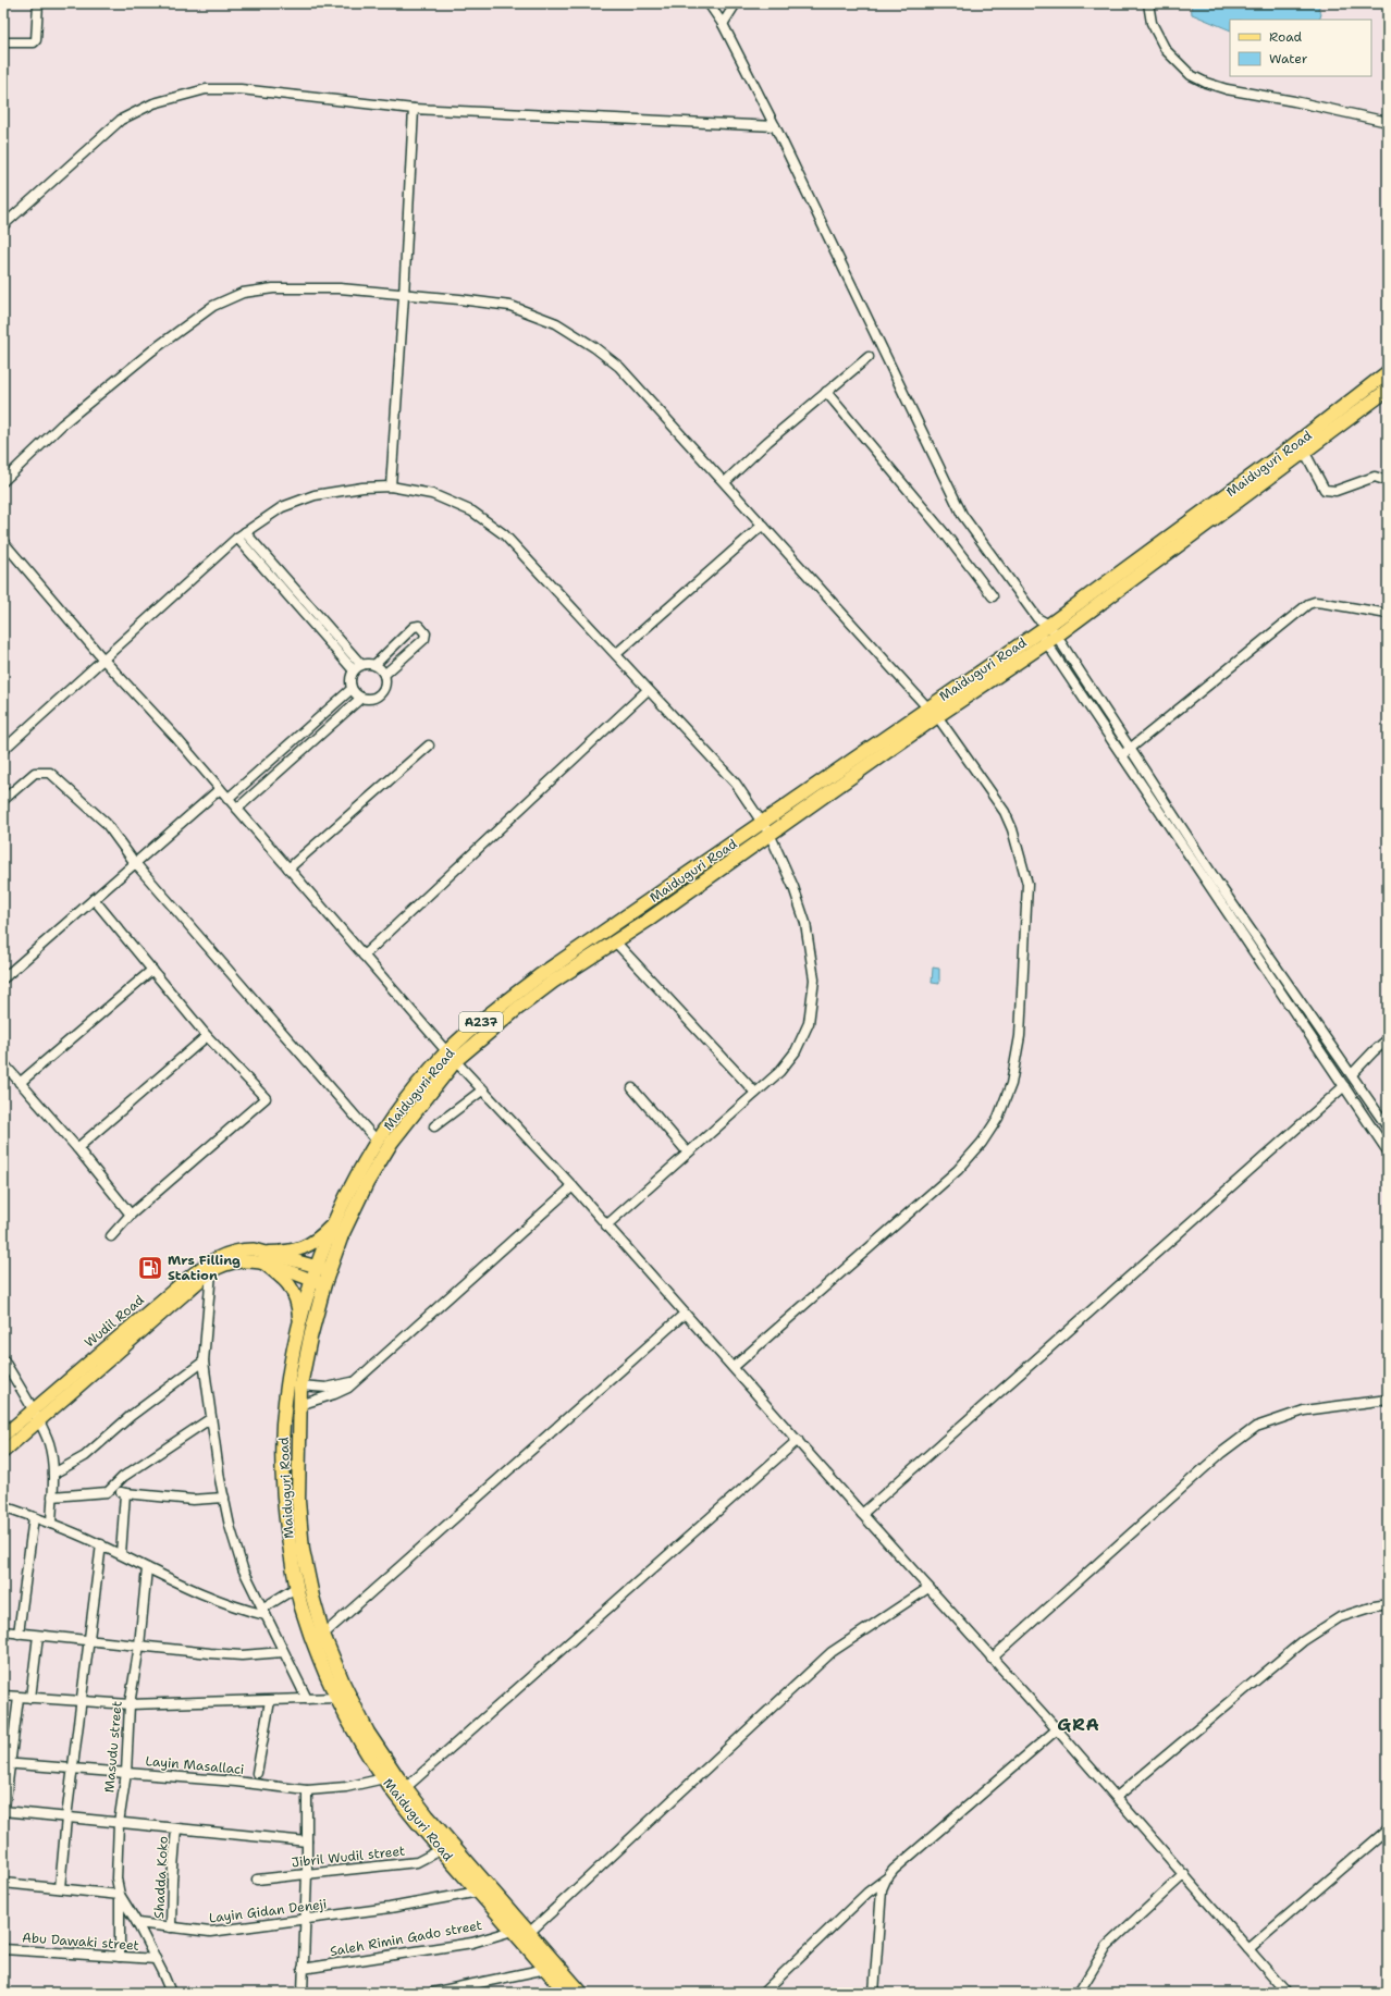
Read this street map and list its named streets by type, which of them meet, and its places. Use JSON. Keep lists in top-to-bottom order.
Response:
{
  "streets": {
    "highway": ["Maiduguri Road", "A237"],
    "main road": ["Wudil Road"],
    "street": [
      "Masudu street",
      "Layin Masallaci",
      "Jibril Wudil street",
      "Shadda Koko",
      "Layin Gidan Deneji",
      "Saleh Rimin Gado street",
      "Abu Dawaki street"
    ]
  },
  "crossings": [
    ["Maiduguri Road", "Wudil Road"],
    ["Maiduguri Road", "Layin Masallaci"],
    ["Maiduguri Road", "Jibril Wudil street"],
    ["Maiduguri Road", "Layin Gidan Deneji"],
    ["Maiduguri Road", "Saleh Rimin Gado street"],
    ["Masudu street", "Layin Masallaci"],
    ["Masudu street", "Layin Gidan Deneji"],
    ["Shadda Koko", "Layin Gidan Deneji"]
  ],
  "districts": ["GRA"],
  "places": {
    "fuel station": ["Mrs Filling Station"]
  },
  "legend": ["Road", "Water"]
}
